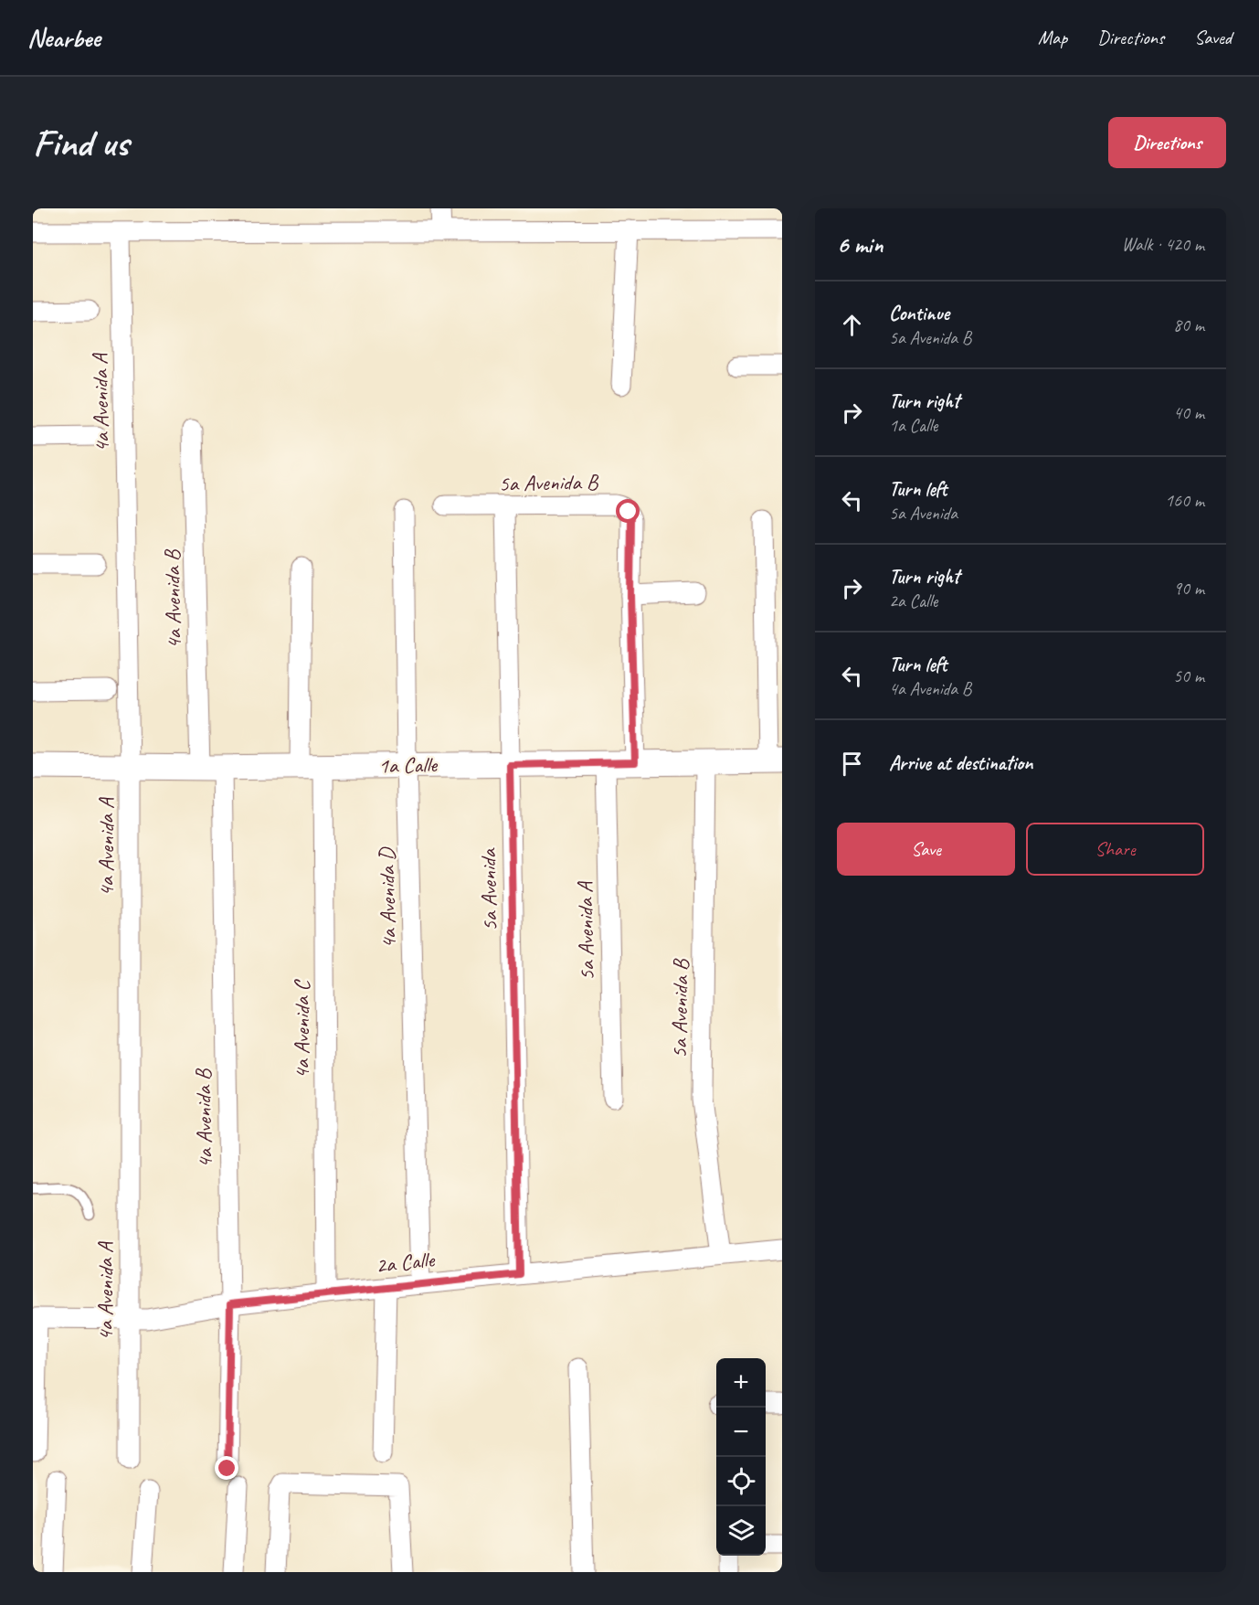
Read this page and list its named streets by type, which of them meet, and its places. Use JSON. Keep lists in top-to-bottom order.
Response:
{
  "streets": {
    "street": [
      "4a Avenida A",
      "5a Avenida B",
      "4a Avenida B",
      "1a Calle",
      "5a Avenida",
      "4a Avenida D",
      "5a Avenida A",
      "4a Avenida C",
      "2a Calle"
    ]
  },
  "crossings": [
    ["4a Avenida A", "1a Calle"],
    ["4a Avenida A", "2a Calle"],
    ["5a Avenida B", "1a Calle"],
    ["5a Avenida B", "5a Avenida"],
    ["5a Avenida B", "2a Calle"],
    ["4a Avenida B", "1a Calle"],
    ["4a Avenida B", "2a Calle"],
    ["1a Calle", "5a Avenida"],
    ["1a Calle", "4a Avenida D"],
    ["1a Calle", "5a Avenida A"],
    ["1a Calle", "4a Avenida C"],
    ["5a Avenida", "2a Calle"],
    ["4a Avenida D", "2a Calle"],
    ["4a Avenida C", "2a Calle"]
  ],
  "page": {
    "header": "Nearbee",
    "nav": ["Map", "Directions", "Saved"],
    "buttons": [
      "Directions",
      ["Save", "Share"]
    ],
    "title": "Find us",
    "heading": ["6 min", "Walk · 420 m"],
    "list": [
      ["Continue", "5a Avenida B", "80 m"],
      ["Turn right", "1a Calle", "40 m"],
      ["Turn left", "5a Avenida", "160 m"],
      ["Turn right", "2a Calle", "90 m"],
      ["Turn left", "4a Avenida B", "50 m"],
      "Arrive at destination"
    ],
    "map_buttons": ["+", "−"]
  }
}
